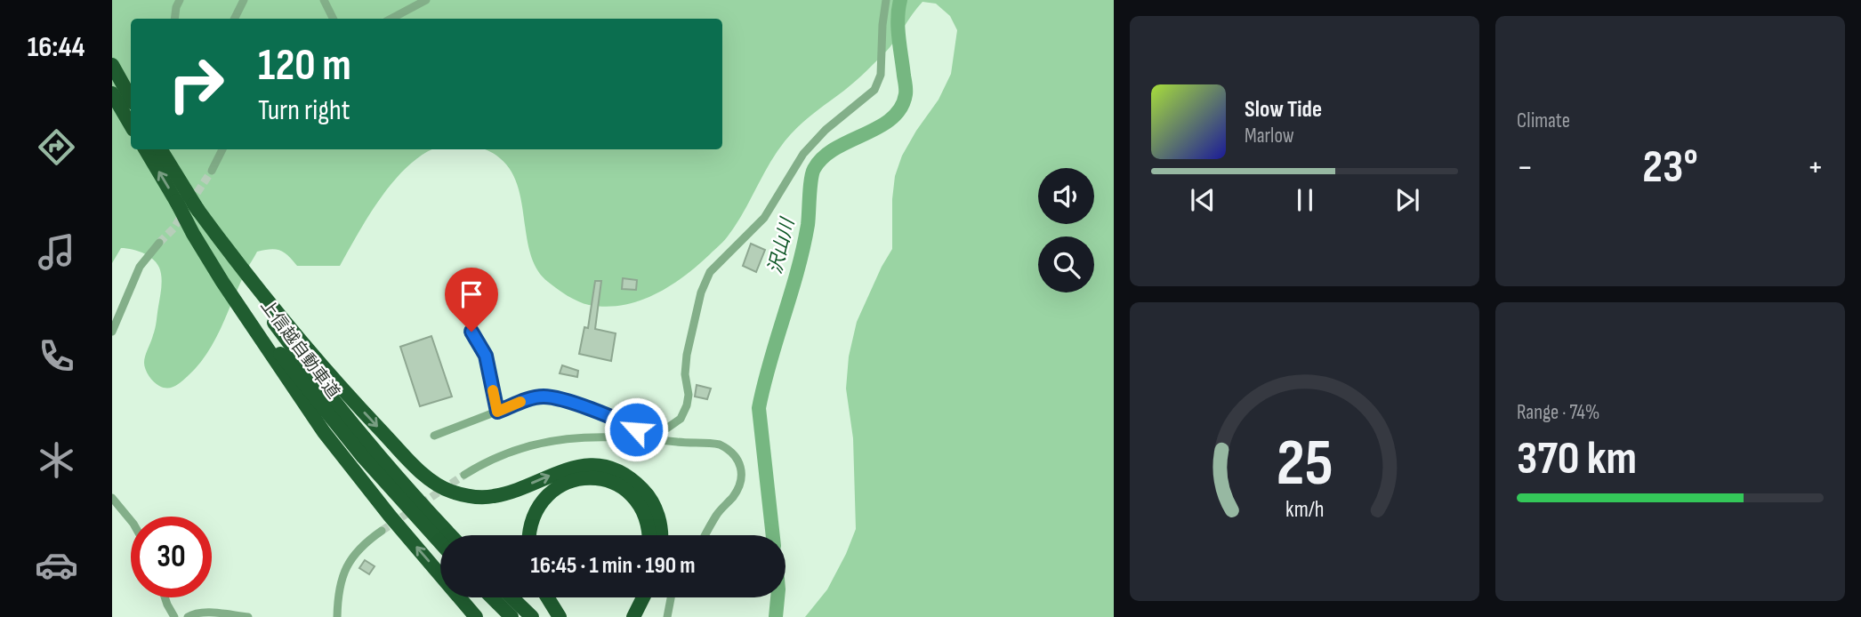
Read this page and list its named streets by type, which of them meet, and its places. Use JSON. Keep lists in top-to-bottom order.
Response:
{
  "streets": {
    "highway": ["上信越自動車道"]
  },
  "water": ["沢山川"],
  "page": {
    "tabs": "16:44",
    "tile": [
      "Climate",
      ["Range · 74%", "370 km"]
    ],
    "turn": ["120 m", "Turn right"],
    "song": ["Slow Tide", "Marlow"],
    "heat": ["−", "23°", "+"],
    "limit": "30",
    "trip": "16:45 · 1 min · 190 m",
    "gauge": ["25", "km/h"]
  }
}
